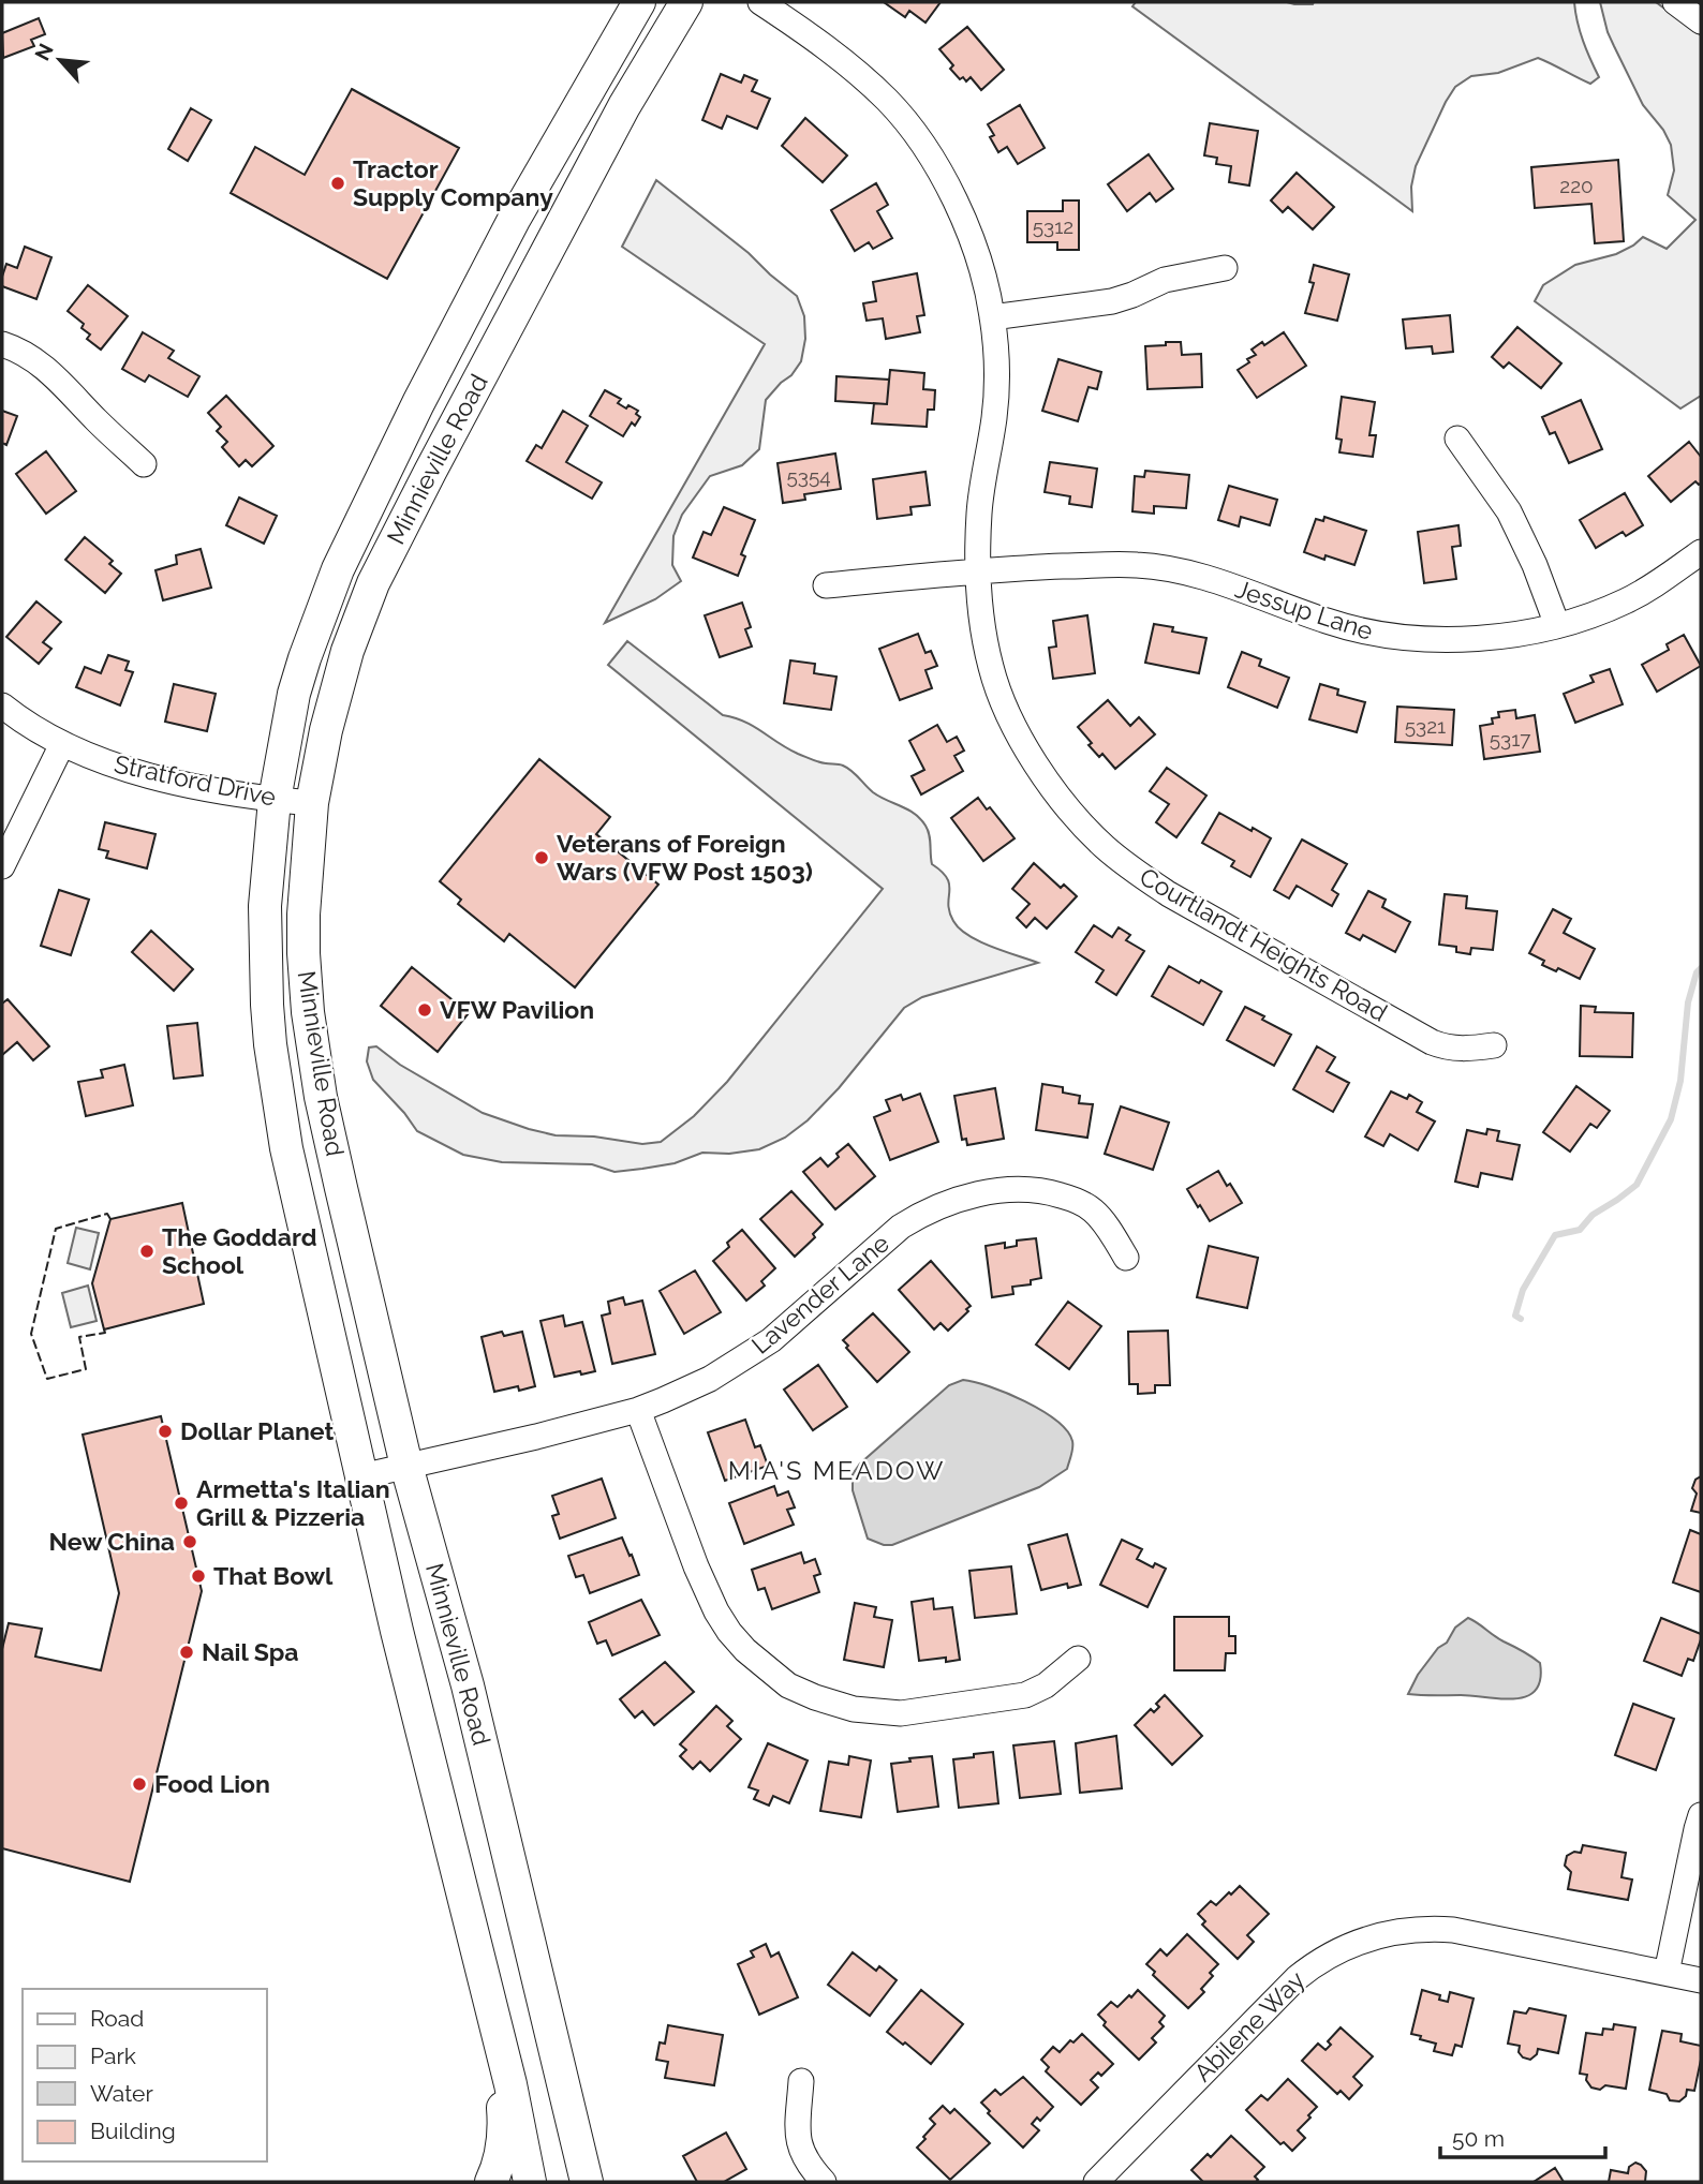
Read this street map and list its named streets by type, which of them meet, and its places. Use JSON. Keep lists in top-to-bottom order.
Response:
{
  "streets": {
    "main road": ["Minnieville Road"],
    "street": [
      "Jessup Lane",
      "Stratford Drive",
      "Courtlandt Heights Road",
      "Lavender Lane",
      "Abilene Way"
    ]
  },
  "crossings": [
    ["Minnieville Road", "Stratford Drive"],
    ["Minnieville Road", "Lavender Lane"],
    ["Jessup Lane", "Courtlandt Heights Road"]
  ],
  "districts": ["MIA'S MEADOW"],
  "places": [
    "Tractor Supply Company",
    "Veterans of Foreign Wars (VFW Post 1503)",
    "VFW Pavilion",
    "The Goddard School",
    "Dollar Planet",
    "Armetta's Italian Grill & Pizzeria",
    "New China",
    "That Bowl",
    "Nail Spa",
    "Food Lion"
  ],
  "house_numbers": [
    "220",
    "5312",
    "5354",
    "5321",
    "5317"
  ],
  "legend": [
    "Road",
    "Park",
    "Water",
    "Building"
  ],
  "scale_bar": "50 m",
  "north": "top left"
}
